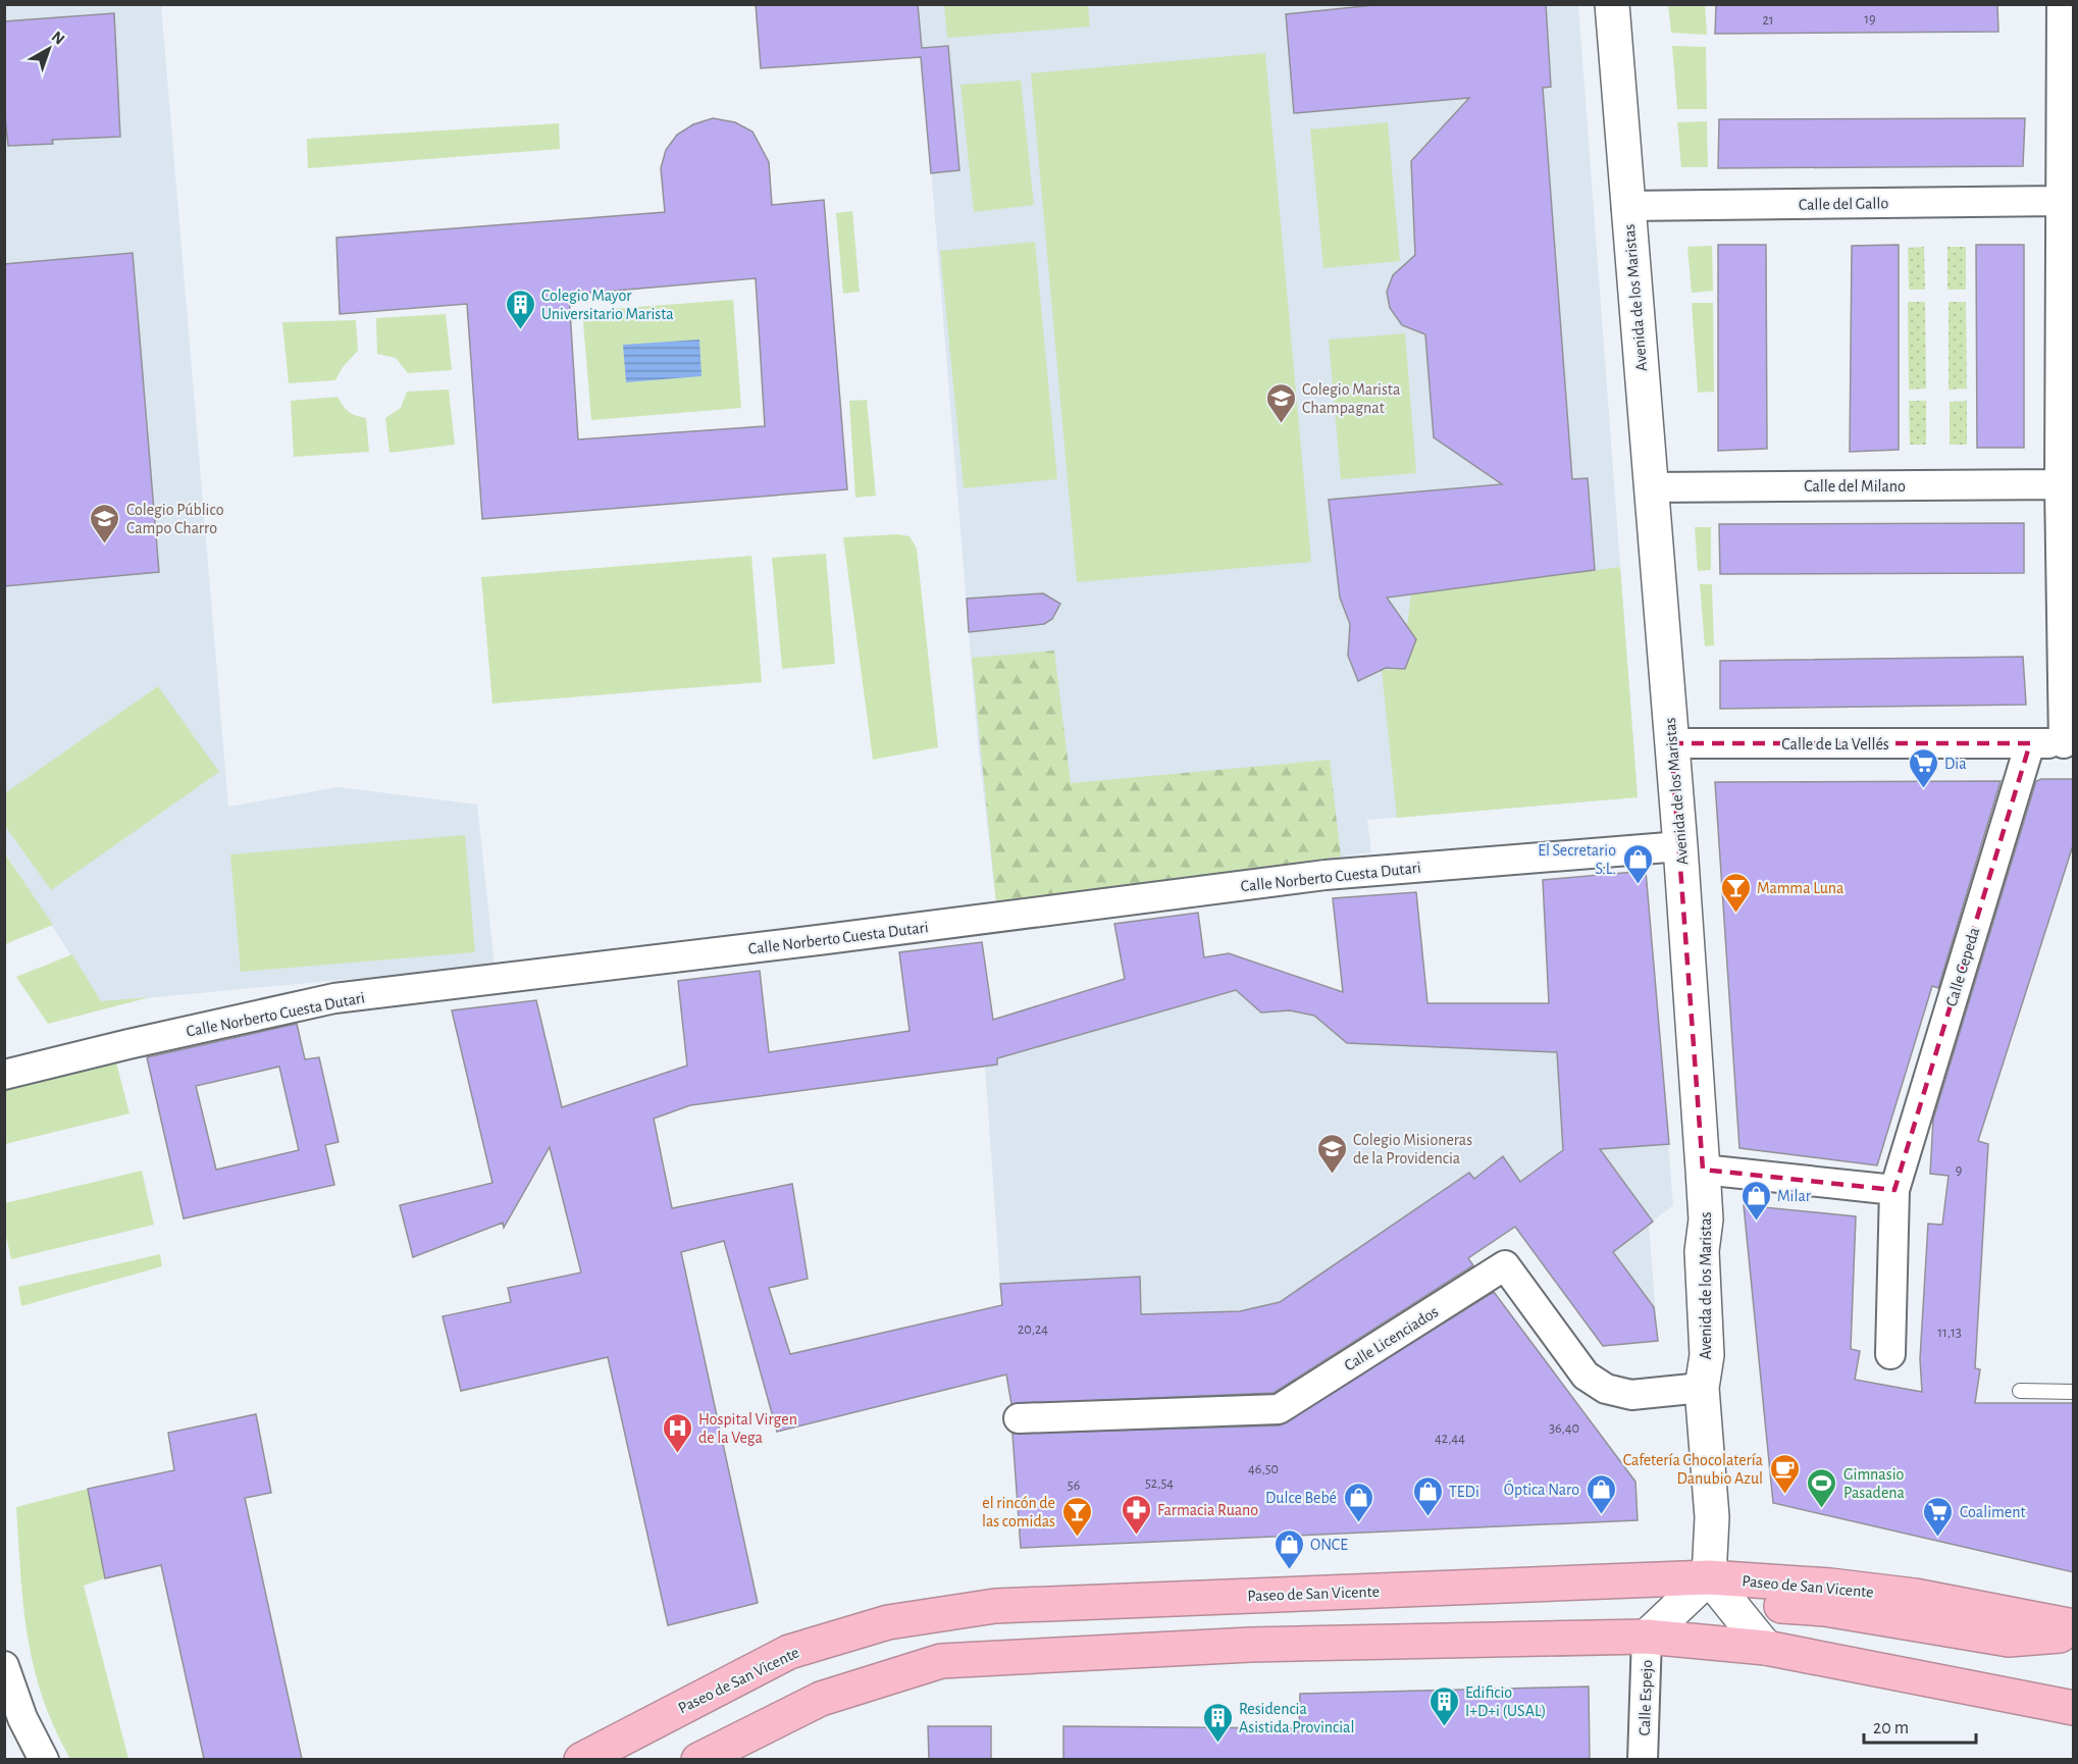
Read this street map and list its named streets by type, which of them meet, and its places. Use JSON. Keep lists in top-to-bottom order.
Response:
{
  "streets": {
    "highway": ["Paseo de San Vicente"],
    "main road": ["Avenida de los Maristas"],
    "street": [
      "Calle del Gallo",
      "Calle del Milano",
      "Calle de La Vellés",
      "Calle Norberto Cuesta Dutari",
      "Calle Cepeda",
      "Calle Licenciados",
      "Calle Espejo"
    ]
  },
  "crossings": [
    ["Calle del Gallo", "Avenida de los Maristas"],
    ["Avenida de los Maristas", "Calle del Milano"],
    ["Avenida de los Maristas", "Calle de La Vellés"],
    ["Avenida de los Maristas", "Calle Norberto Cuesta Dutari"],
    ["Avenida de los Maristas", "Calle Licenciados"],
    ["Avenida de los Maristas", "Paseo de San Vicente"],
    ["Calle de La Vellés", "Calle Cepeda"]
  ],
  "places": {
    "building": ["Colegio Mayor Universitario Marista", "Edificio I+D+i (USAL)", "Residencia Asistida Provincial"],
    "school or university": ["Colegio Marista Champagnat", "Colegio Público Campo Charro", "Colegio Misioneras de la Providencia"],
    "supermarket": ["Dia", "Coaliment"],
    "shop": [
      "El Secretario S.L.",
      "Milar",
      "Óptica Naro",
      "TEDi",
      "Dulce Bebé",
      "ONCE"
    ],
    "bar": ["Mamma Luna", "el rincón de las comidas"],
    "hospital": ["Hospital Virgen de la Vega"],
    "cafe": ["Cafetería Chocolatería Danubio Azul"],
    "sports": ["Gimnasio Pasadena"],
    "pharmacy": ["Farmacia Ruano"]
  },
  "house_numbers": [
    "19",
    "21",
    "9",
    "20,24",
    "11,13",
    "36,40",
    "42,44",
    "46,50",
    "52,54",
    "56"
  ],
  "scale_bar": "20 m",
  "north": "top right"
}
